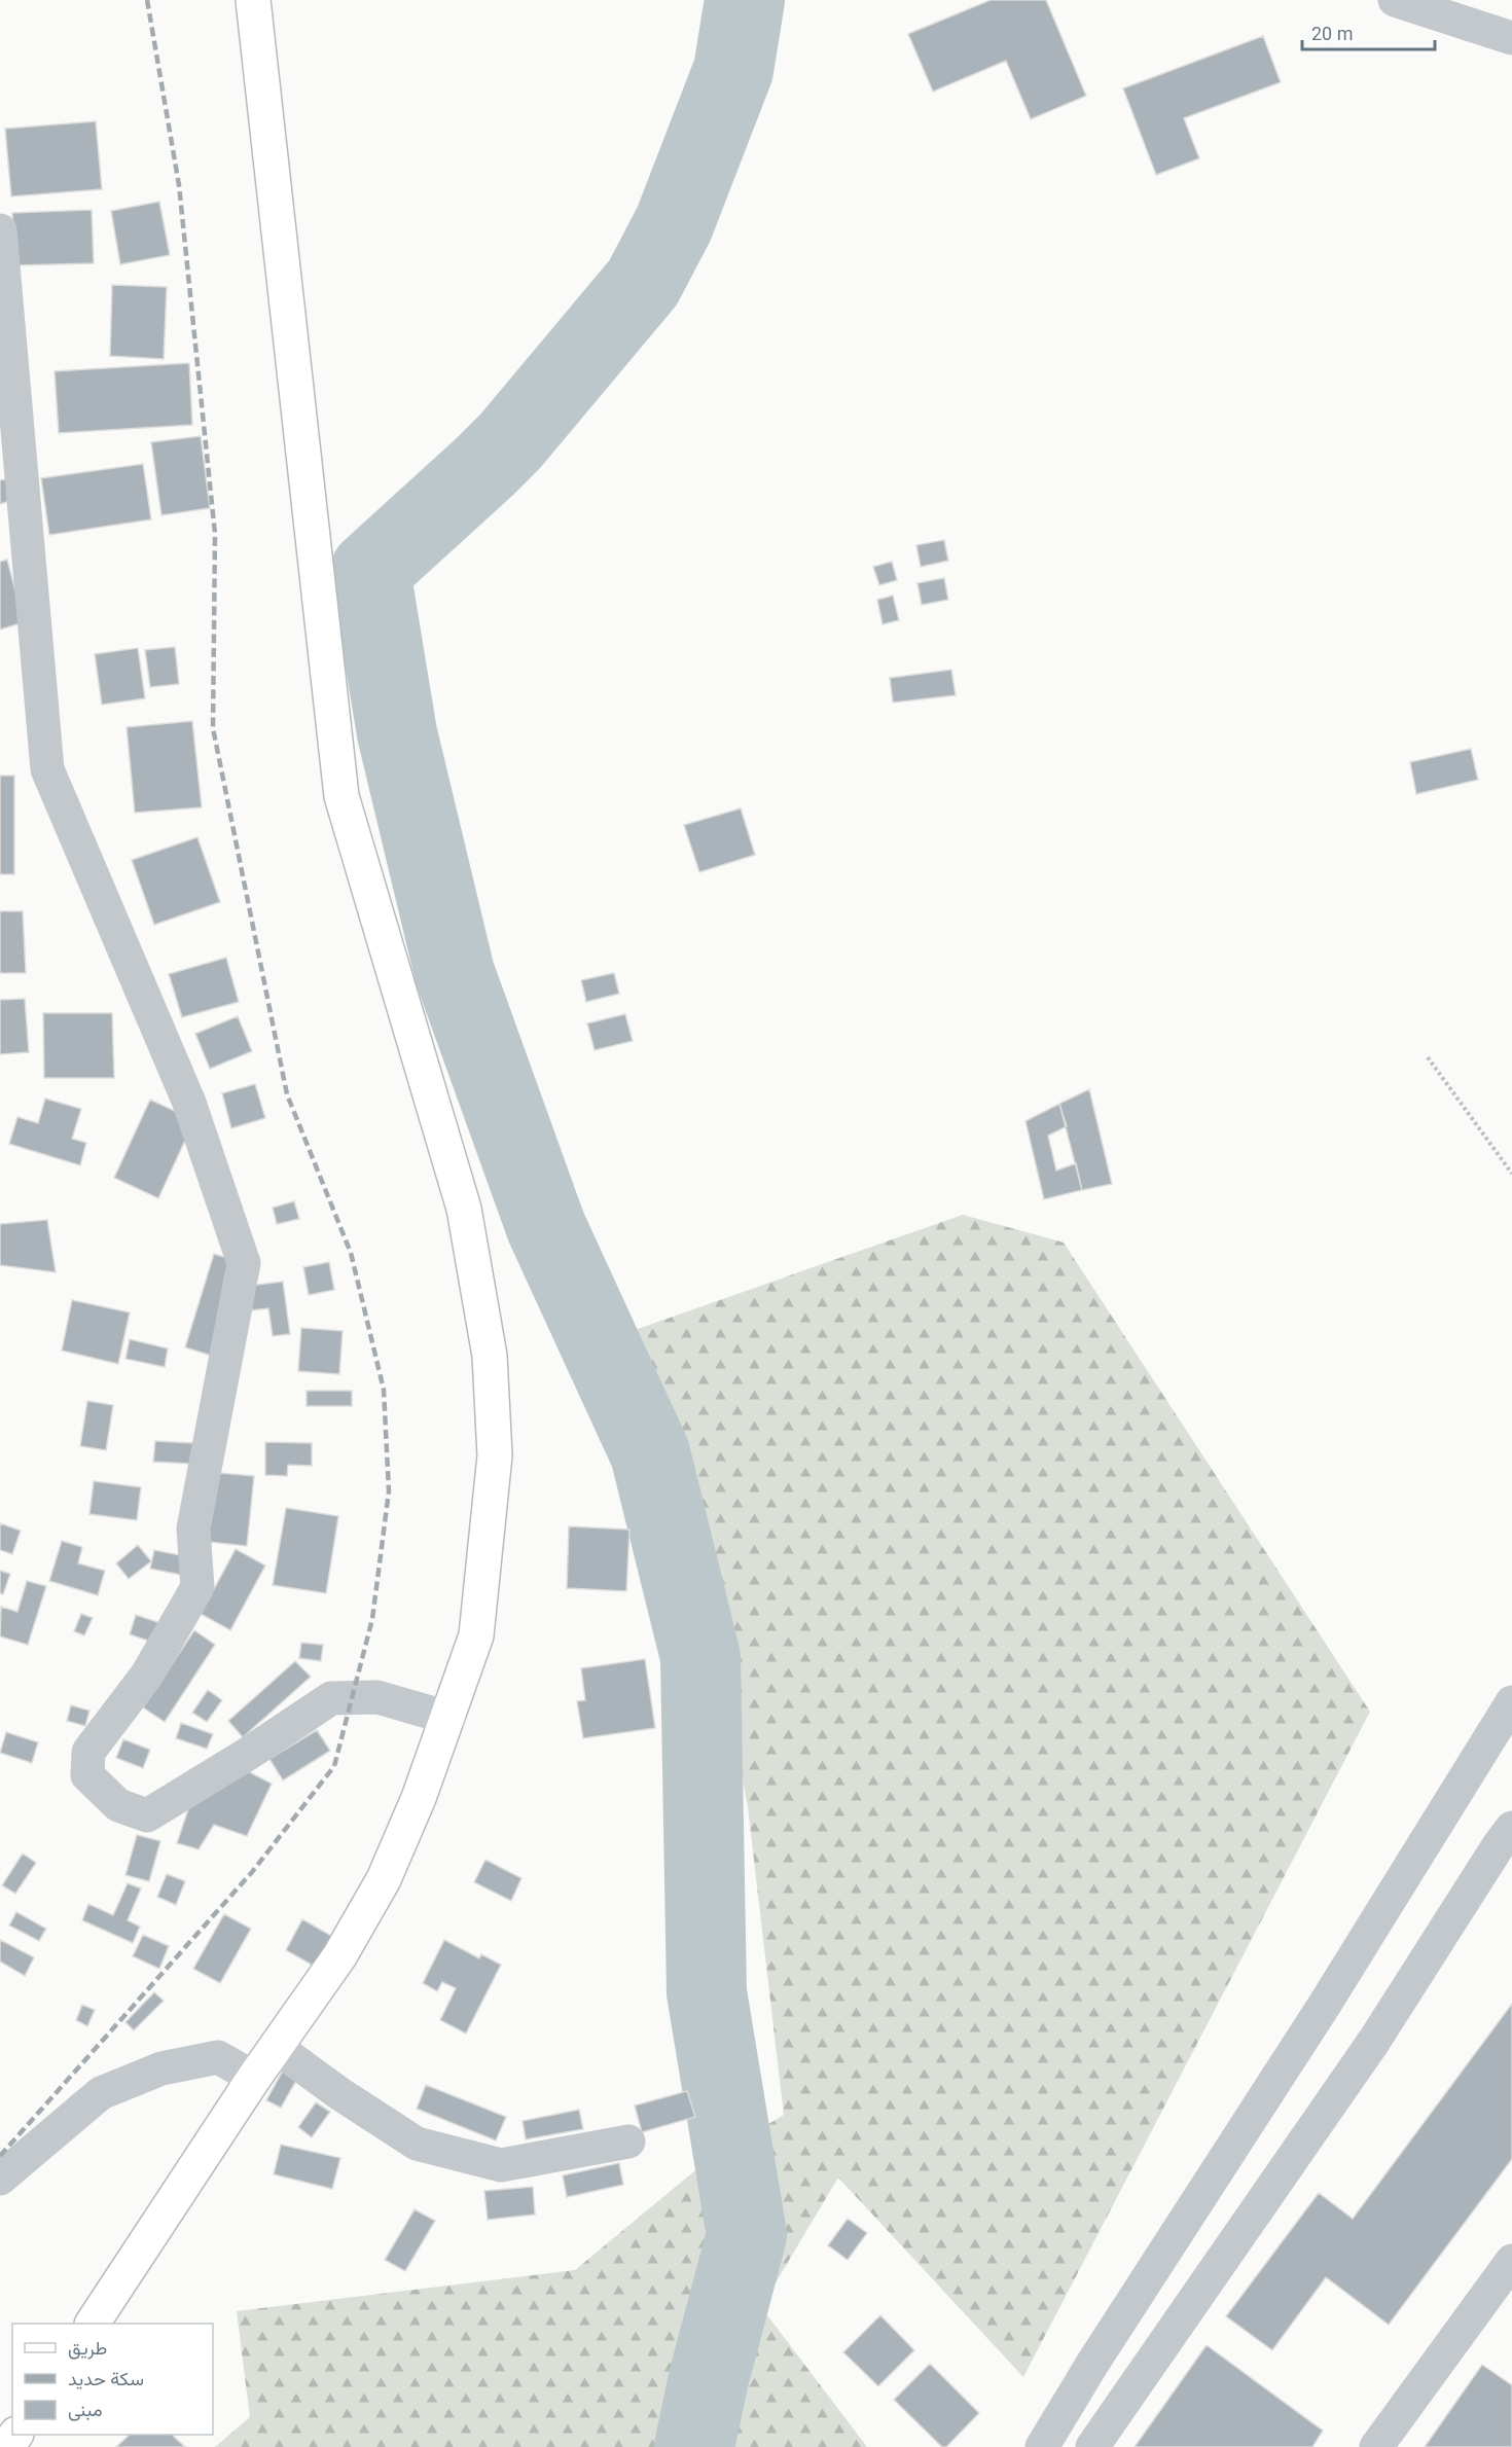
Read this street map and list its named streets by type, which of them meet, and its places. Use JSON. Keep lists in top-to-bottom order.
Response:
{
  "legend": ["طريق", "سكة حديد", "مبنى"],
  "scale_bar": "20 m"
}
